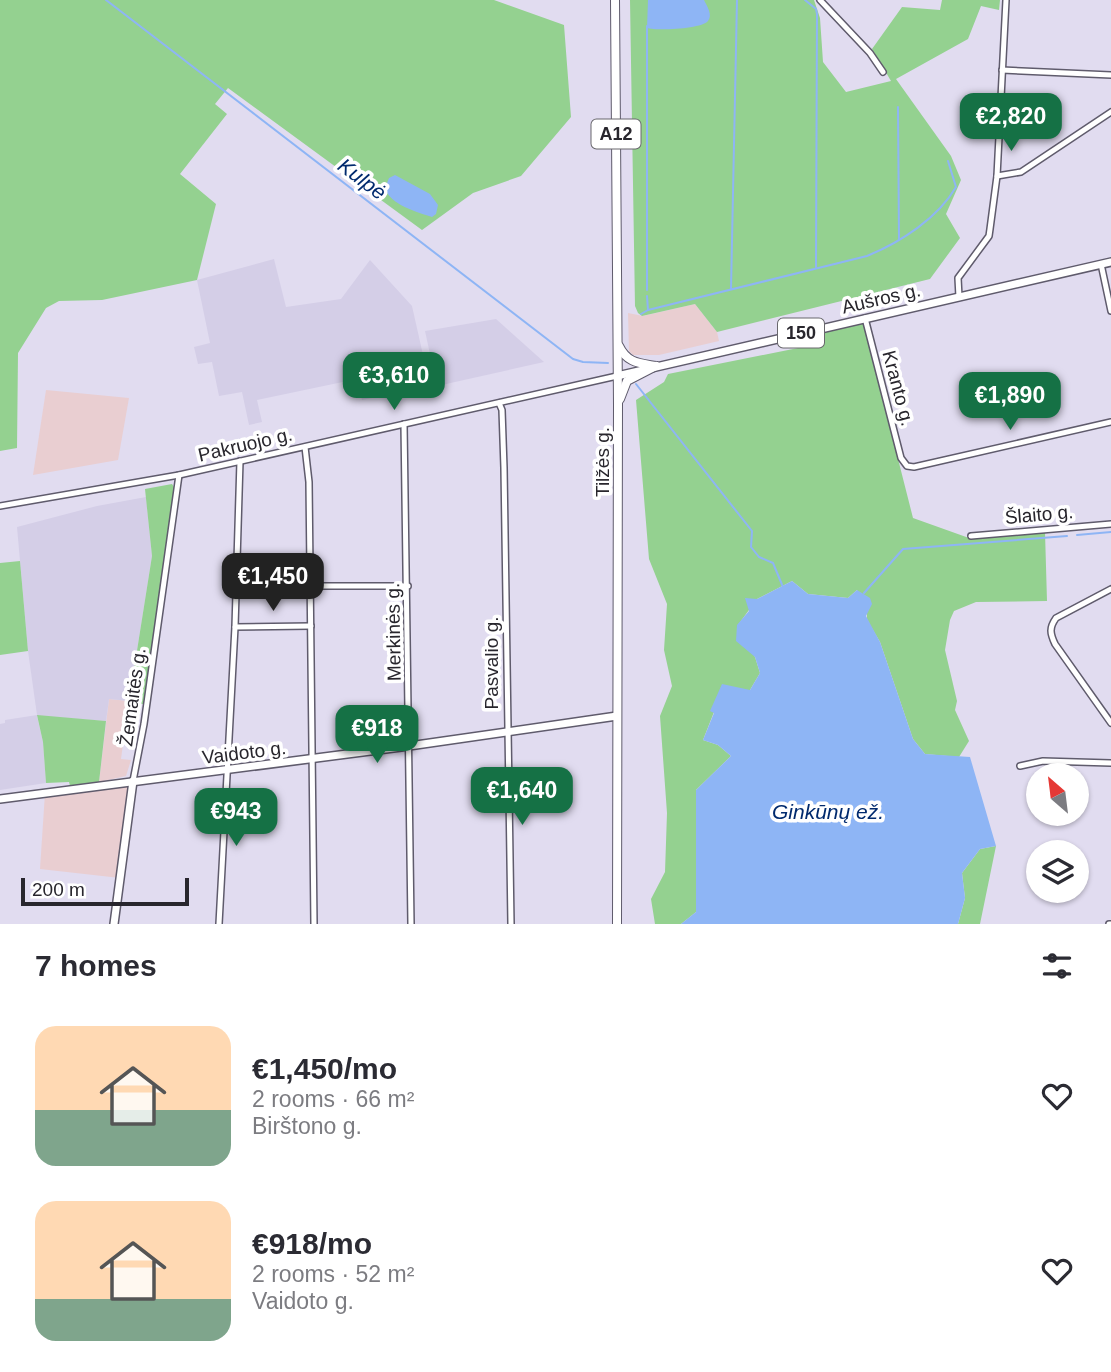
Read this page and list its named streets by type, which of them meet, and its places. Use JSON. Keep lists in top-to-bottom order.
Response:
{
  "streets": {
    "highway": ["A12", "Tilžės g."],
    "main road": [
      "Aušros g.",
      "150",
      "Žemaitės g.",
      "Vaidoto g."
    ],
    "street": [
      "Kranto g.",
      "Pakruojo g.",
      "Šlaito g.",
      "Merkinės g.",
      "Pasvalio g."
    ]
  },
  "crossings": [
    ["Aušros g.", "Kranto g."],
    ["Aušros g.", "Pakruojo g."],
    ["Aušros g.", "Tilžės g."],
    ["Pakruojo g.", "Tilžės g."],
    ["Pakruojo g.", "Merkinės g."],
    ["Pakruojo g.", "Pasvalio g."],
    ["Pakruojo g.", "Žemaitės g."],
    ["Tilžės g.", "Vaidoto g."],
    ["Merkinės g.", "Vaidoto g."],
    ["Pasvalio g.", "Vaidoto g."],
    ["Žemaitės g.", "Vaidoto g."]
  ],
  "water": ["Kulpė", "Ginkūnų ež."],
  "scale_bar": "200 m",
  "north": "top left",
  "page": {
    "price": [
      "€2,820",
      "€3,610",
      "€1,890",
      "€1,450",
      "€918",
      "€1,640",
      "€943"
    ],
    "scale": "200 m",
    "heading": "7 homes",
    "list": [
      {
        "name": "€1,450/mo",
        "note": "2 rooms · 66 m² · Birštono g."
      },
      {
        "name": "€918/mo",
        "note": "2 rooms · 52 m² · Vaidoto g."
      }
    ]
  }
}
